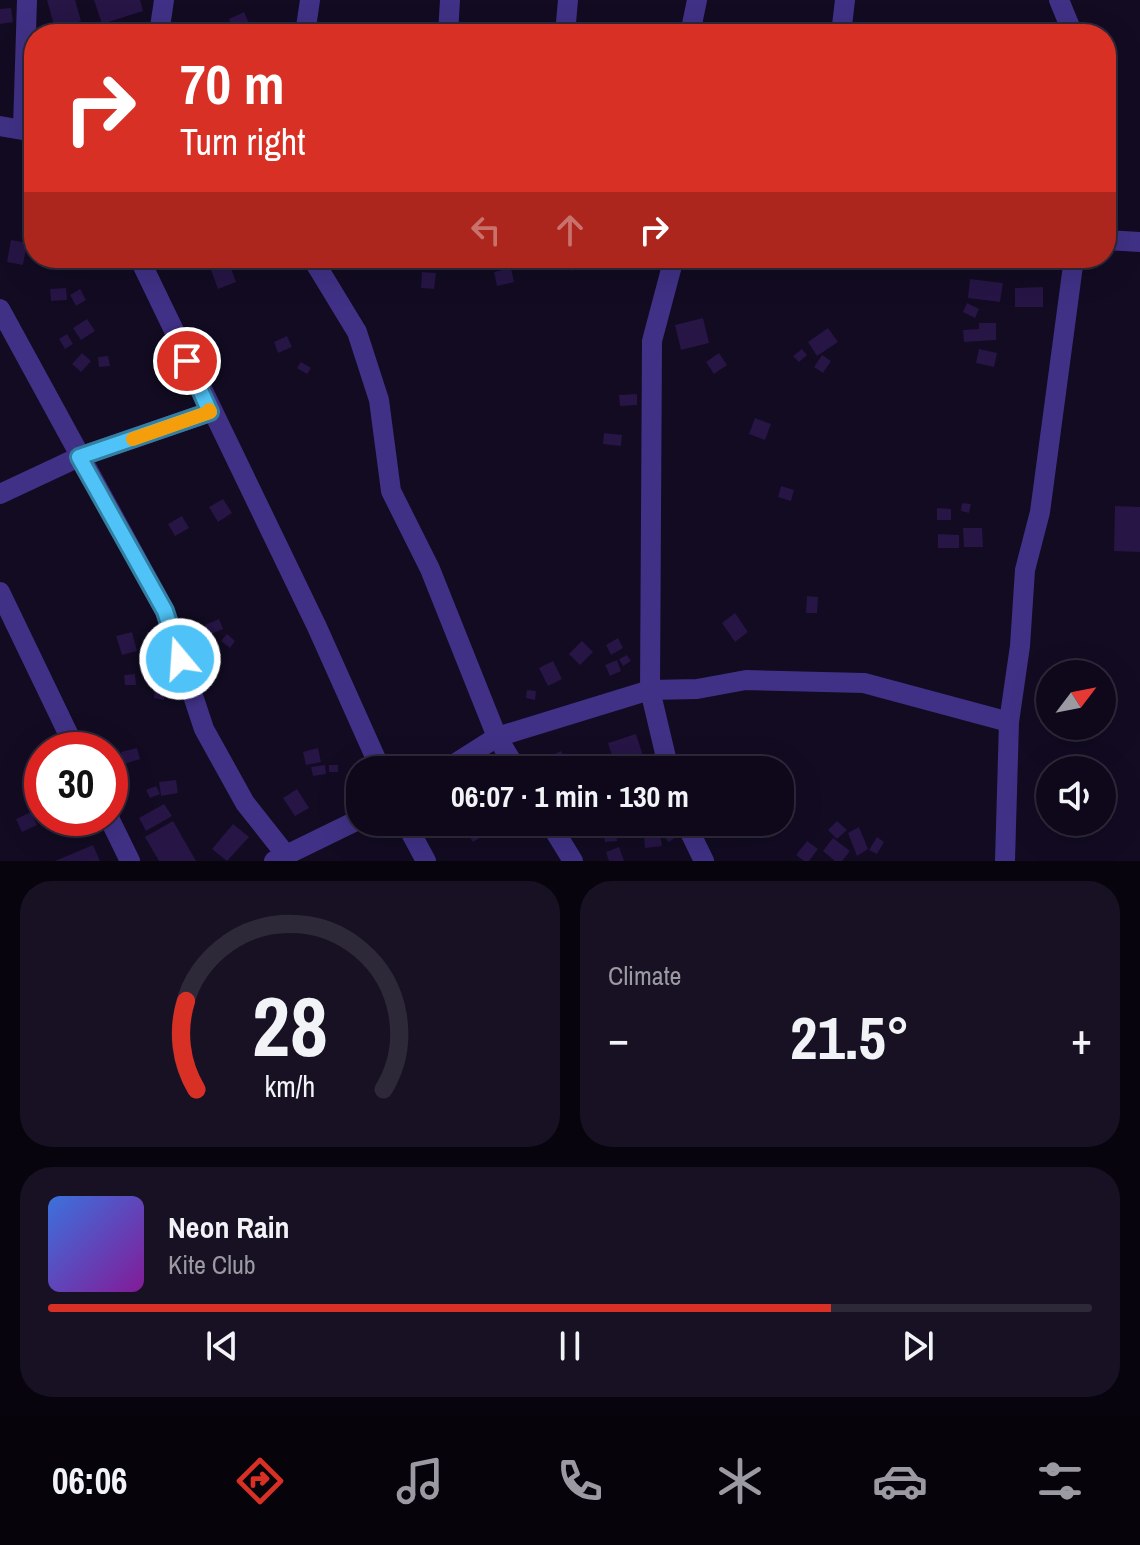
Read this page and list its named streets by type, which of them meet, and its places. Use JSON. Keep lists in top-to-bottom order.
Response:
{
  "north": "top right",
  "page": {
    "turn": ["70 m", "Turn right"],
    "limit": "30",
    "trip": "06:07 · 1 min · 130 m",
    "tile": "Climate",
    "heat": ["−", "21.5°", "+"],
    "song": ["Neon Rain", "Kite Club"],
    "tabs": "06:06",
    "gauge": ["28", "km/h"]
  }
}
